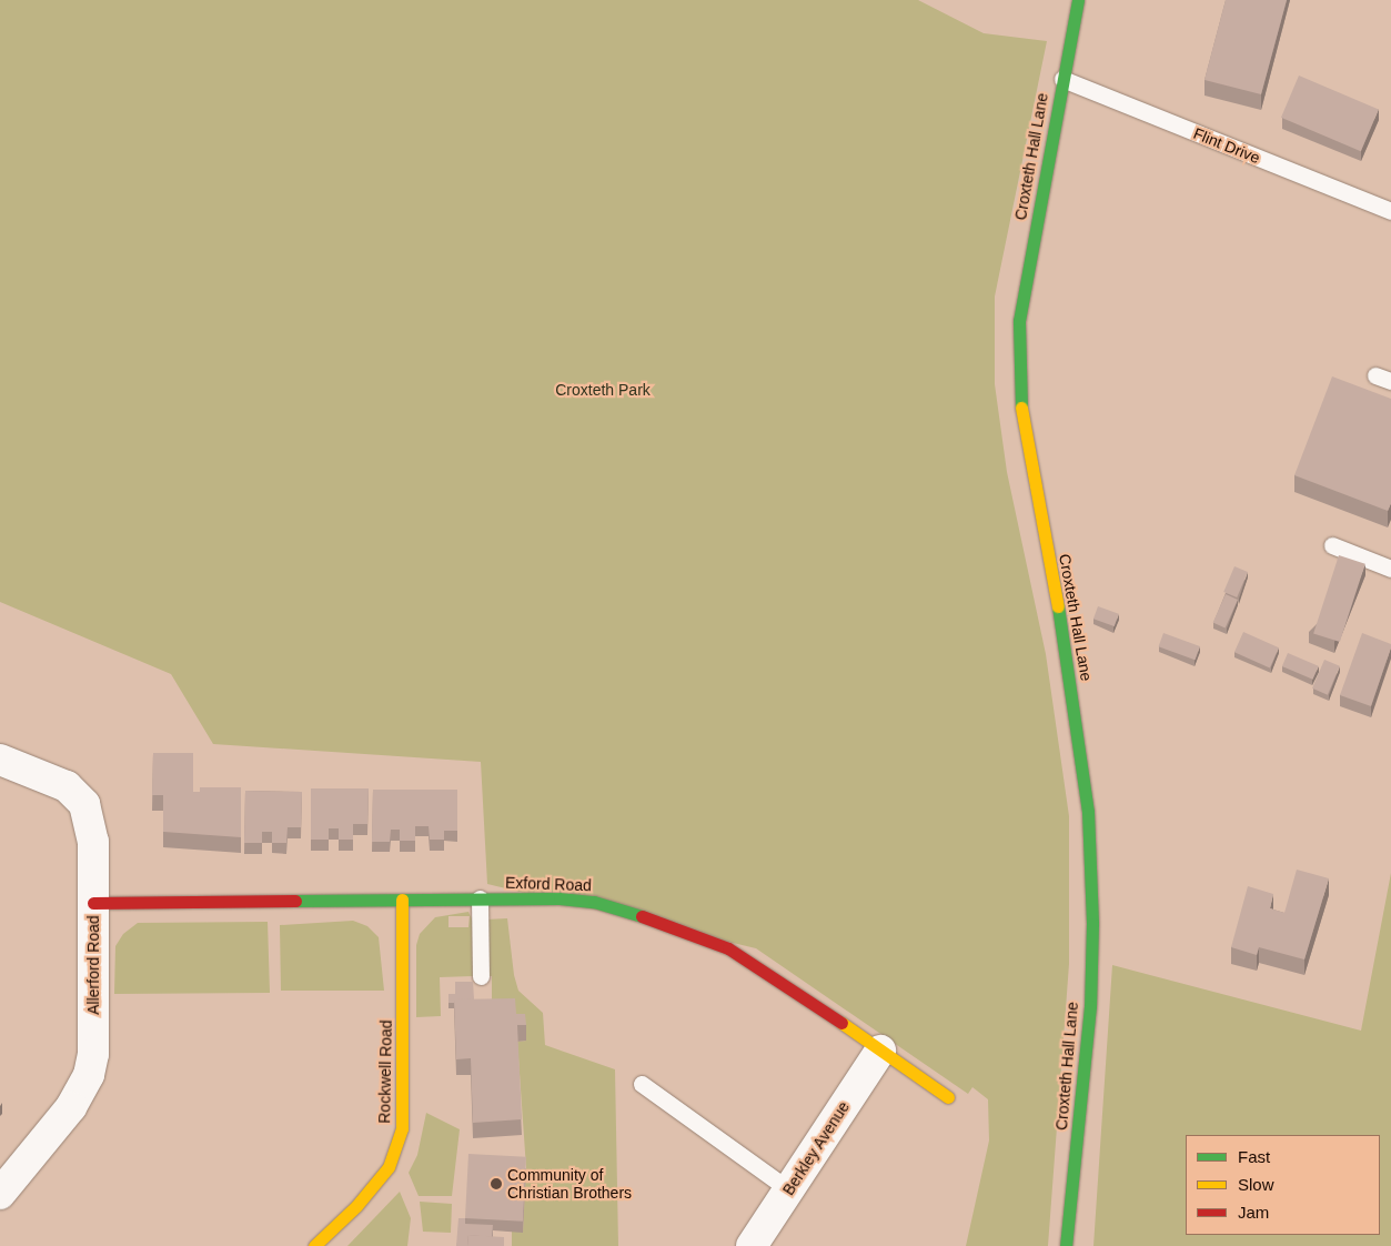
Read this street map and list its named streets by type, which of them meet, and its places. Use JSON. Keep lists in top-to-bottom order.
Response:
{
  "streets": {
    "street": [
      "Croxteth Hall Lane",
      "Exford Road",
      "Allerford Road",
      "Rockwell Road",
      "Berkley Avenue"
    ],
    "lane": ["Flint Drive"]
  },
  "crossings": [
    ["Flint Drive", "Croxteth Hall Lane"],
    ["Exford Road", "Allerford Road"],
    ["Exford Road", "Rockwell Road"],
    ["Exford Road", "Berkley Avenue"]
  ],
  "parks": ["Croxteth Park"],
  "places": ["Community of Christian Brothers"],
  "legend": ["Fast", "Slow", "Jam"]
}
